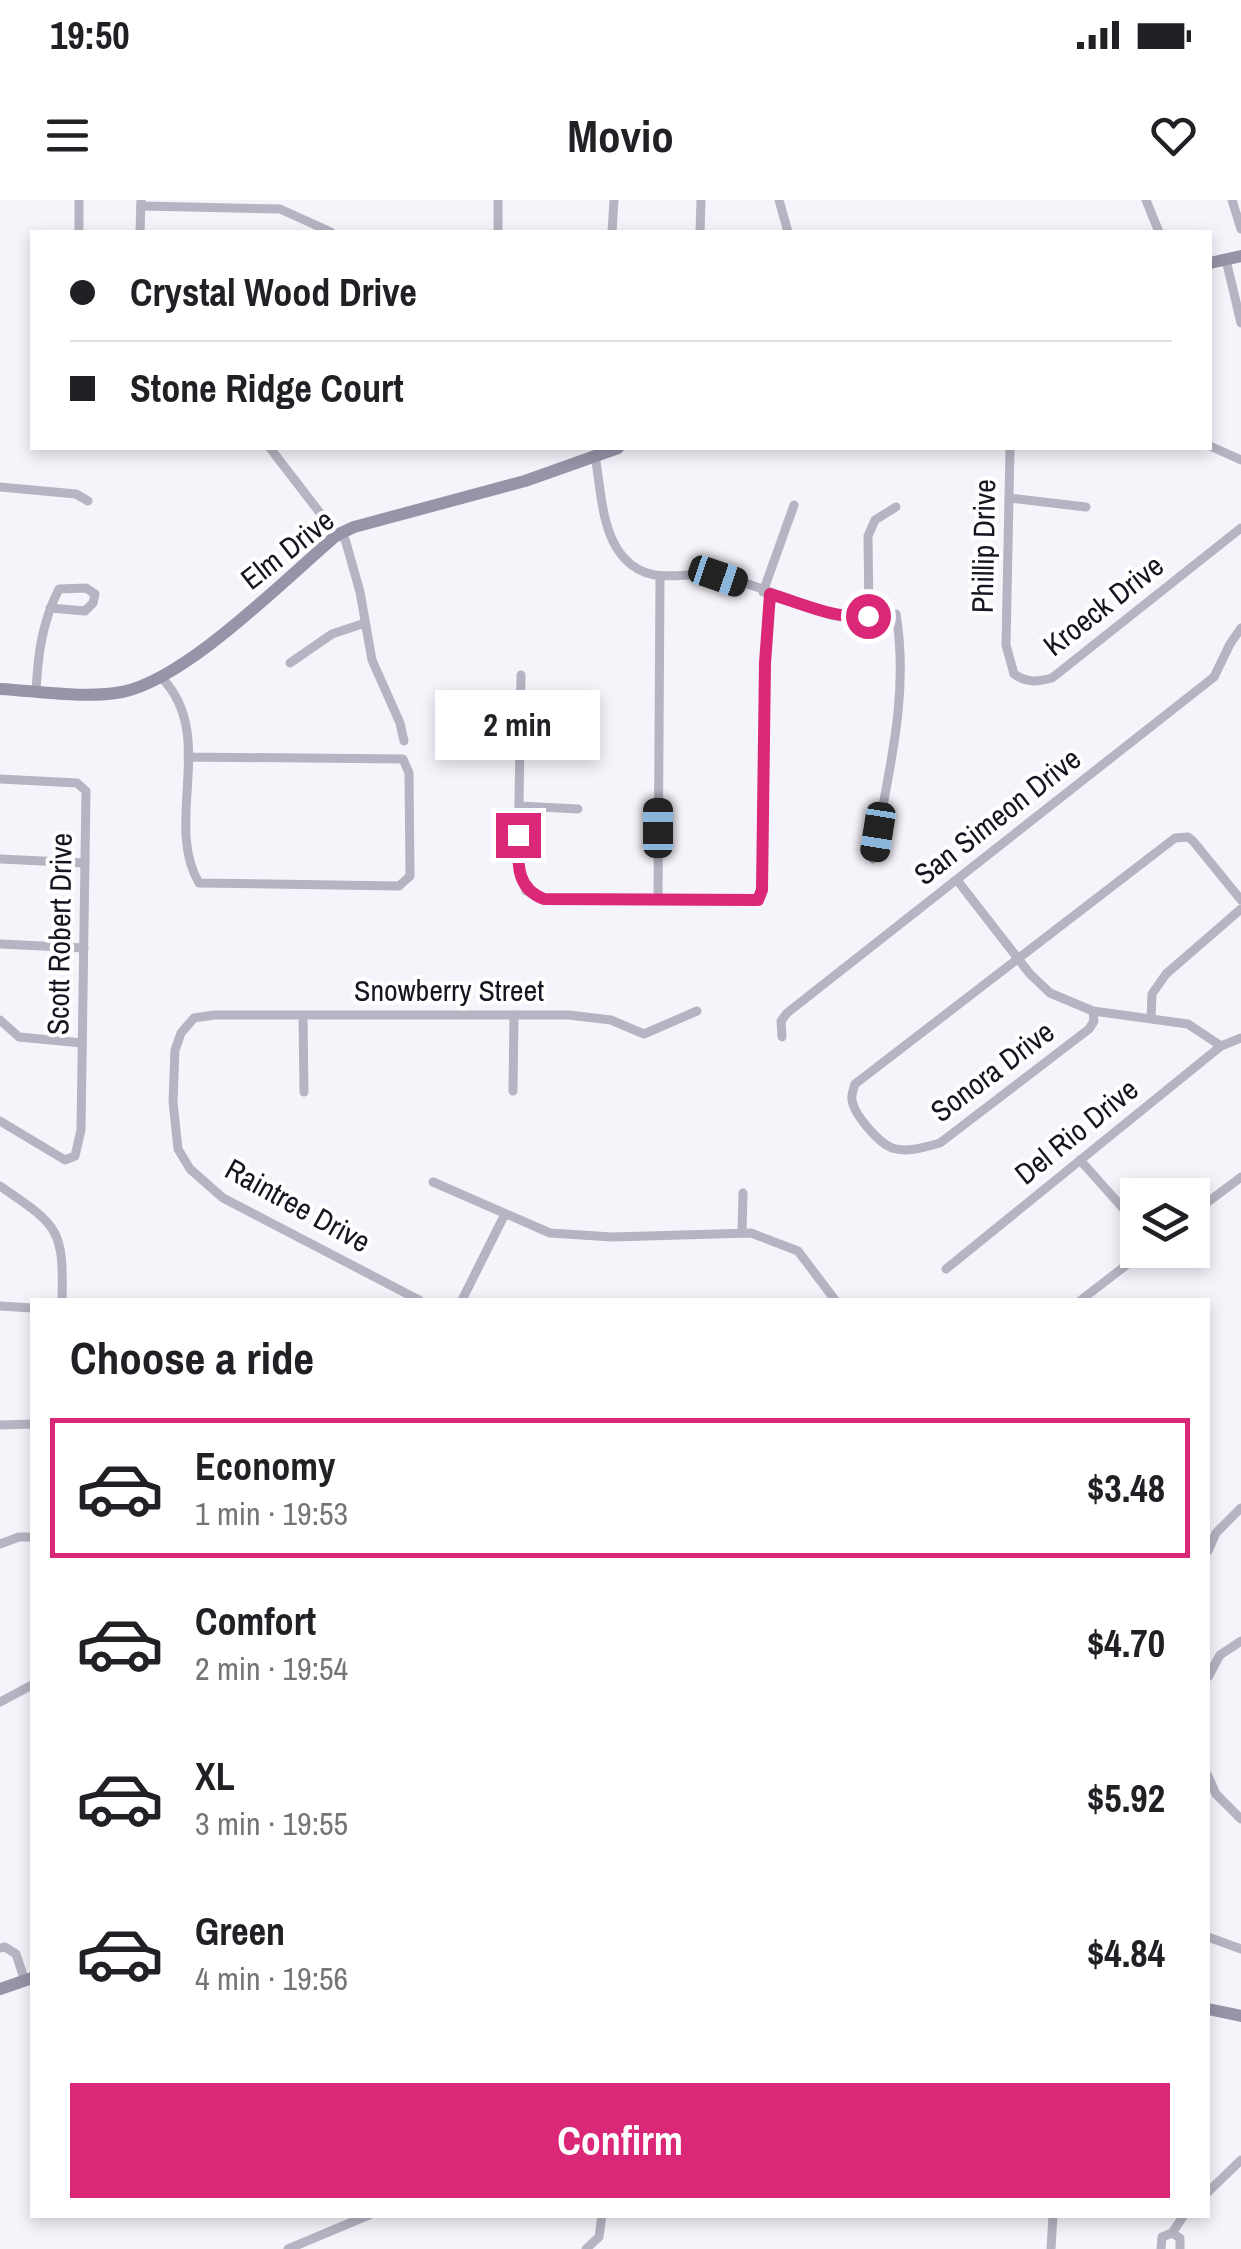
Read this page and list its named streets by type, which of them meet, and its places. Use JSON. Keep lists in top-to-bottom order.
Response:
{
  "streets": {
    "street": [
      "Phillip Drive",
      "Elm Drive",
      "Kroeck Drive",
      "San Simeon Drive",
      "Scott Robert Drive",
      "Snowberry Street",
      "Sonora Drive",
      "Del Rio Drive",
      "Raintree Drive"
    ]
  },
  "crossings": [
    ["Phillip Drive", "Kroeck Drive"],
    ["Snowberry Street", "Raintree Drive"]
  ],
  "page": {
    "status": "19:50",
    "header": "Movio",
    "banner": ["Crystal Wood Drive", "Stone Ridge Court"],
    "bubble": "2 min",
    "heading": "Choose a ride",
    "list": [
      {
        "name": "Economy",
        "note": "1 min · 19:53",
        "value": "$3.48"
      },
      {
        "name": "Comfort",
        "note": "2 min · 19:54",
        "value": "$4.70"
      },
      {
        "name": "XL",
        "note": "3 min · 19:55",
        "value": "$5.92"
      },
      {
        "name": "Green",
        "note": "4 min · 19:56",
        "value": "$4.84"
      }
    ],
    "buttons": "Confirm"
  }
}
